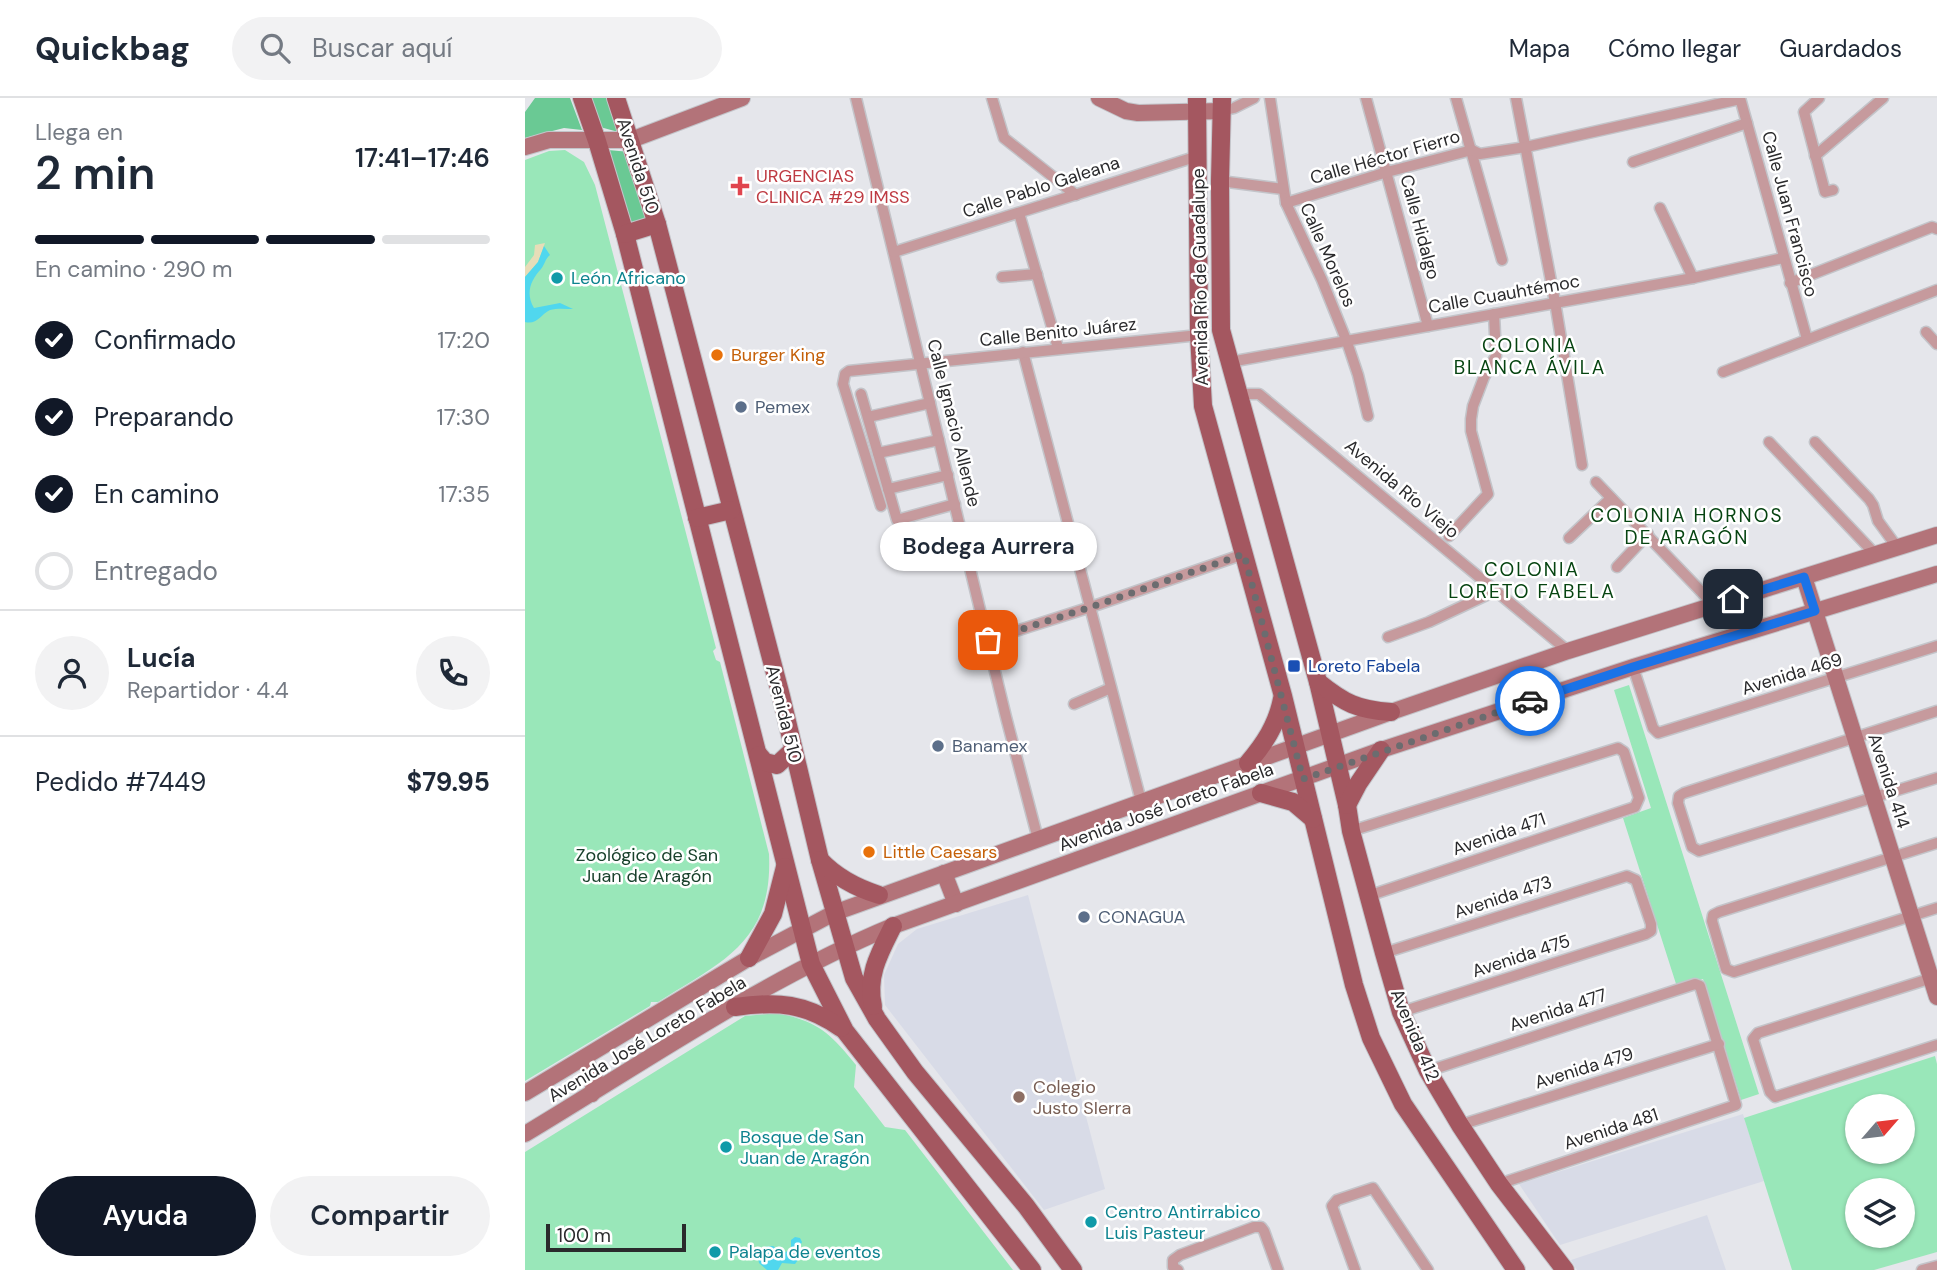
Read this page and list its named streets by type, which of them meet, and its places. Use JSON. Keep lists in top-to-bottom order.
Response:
{
  "streets": {
    "main road": [
      "Avenida 510",
      "Avenida Río de Guadalupe",
      "Avenida 414",
      "Avenida José Loreto Fabela",
      "Avenida 412"
    ],
    "street": [
      "Calle Héctor Fierro",
      "Calle Pablo Galeana",
      "Calle Juan Francisco",
      "Calle Hidalgo",
      "Calle Morelos",
      "Calle Cuauhtémoc",
      "Calle Benito Juárez",
      "Calle Ignacio Allende",
      "Avenida Río Viejo",
      "Avenida 469",
      "Avenida 471",
      "Avenida 473",
      "Avenida 475",
      "Avenida 477",
      "Avenida 479",
      "Avenida 481"
    ]
  },
  "crossings": [
    ["Calle Héctor Fierro", "Calle Juan Francisco"],
    ["Calle Héctor Fierro", "Calle Hidalgo"],
    ["Calle Héctor Fierro", "Calle Morelos"],
    ["Avenida 510", "Avenida José Loreto Fabela"],
    ["Calle Pablo Galeana", "Avenida Río de Guadalupe"],
    ["Calle Pablo Galeana", "Calle Ignacio Allende"],
    ["Calle Juan Francisco", "Calle Cuauhtémoc"],
    ["Calle Hidalgo", "Calle Cuauhtémoc"],
    ["Calle Morelos", "Calle Cuauhtémoc"],
    ["Avenida Río de Guadalupe", "Calle Cuauhtémoc"],
    ["Avenida Río de Guadalupe", "Calle Benito Juárez"],
    ["Avenida Río de Guadalupe", "Avenida Río Viejo"],
    ["Avenida Río de Guadalupe", "Avenida José Loreto Fabela"],
    ["Avenida Río de Guadalupe", "Avenida 412"],
    ["Calle Benito Juárez", "Calle Ignacio Allende"],
    ["Calle Ignacio Allende", "Avenida José Loreto Fabela"],
    ["Avenida Río Viejo", "Avenida José Loreto Fabela"],
    ["Avenida 469", "Avenida 414"],
    ["Avenida 469", "Avenida José Loreto Fabela"],
    ["Avenida 414", "Avenida José Loreto Fabela"],
    ["Avenida José Loreto Fabela", "Avenida 412"],
    ["Avenida 471", "Avenida 412"],
    ["Avenida 473", "Avenida 475"],
    ["Avenida 473", "Avenida 412"],
    ["Avenida 475", "Avenida 412"],
    ["Avenida 477", "Avenida 412"],
    ["Avenida 477", "Avenida 479"],
    ["Avenida 477", "Avenida 481"],
    ["Avenida 412", "Avenida 479"],
    ["Avenida 412", "Avenida 481"],
    ["Avenida 479", "Avenida 481"]
  ],
  "districts": ["COLONIA BLANCA ÁVILA", "COLONIA HORNOS DE ARAGÓN", "COLONIA LORETO FABELA"],
  "parks": ["Zoológico de San Juan de Aragón"],
  "places": {
    "health": ["URGENCIAS CLINICA #29 IMSS"],
    "other": [
      "León Africano",
      "Burger King",
      "Pemex",
      "Bodega Aurrera",
      "Banamex",
      "Little Caesars",
      "CONAGUA",
      "Colegio Justo SIerra",
      "Bosque de San Juan de Aragón",
      "Centro Antirrabico Luis Pasteur",
      "Palapa de eventos"
    ],
    "transit": ["Loreto Fabela"]
  },
  "scale_bar": "100 m",
  "north": "top right",
  "page": {
    "header": "Quickbag",
    "search": "Buscar aquí",
    "nav": ["Mapa", "Cómo llegar", "Guardados"],
    "heading": ["2 min", "Llega en", "17:41–17:46"],
    "panel": [
      "Lucía",
      "Repartidor · 4.4",
      "Pedido #7449",
      "$79.95"
    ],
    "bar": "En camino · 290 m",
    "list": [
      ["Confirmado", "17:20"],
      ["Preparando", "17:30"],
      ["En camino", "17:35"],
      "Entregado"
    ],
    "bubble": "Bodega Aurrera",
    "buttons": ["Ayuda", "Compartir"],
    "scale": "100 m"
  }
}
